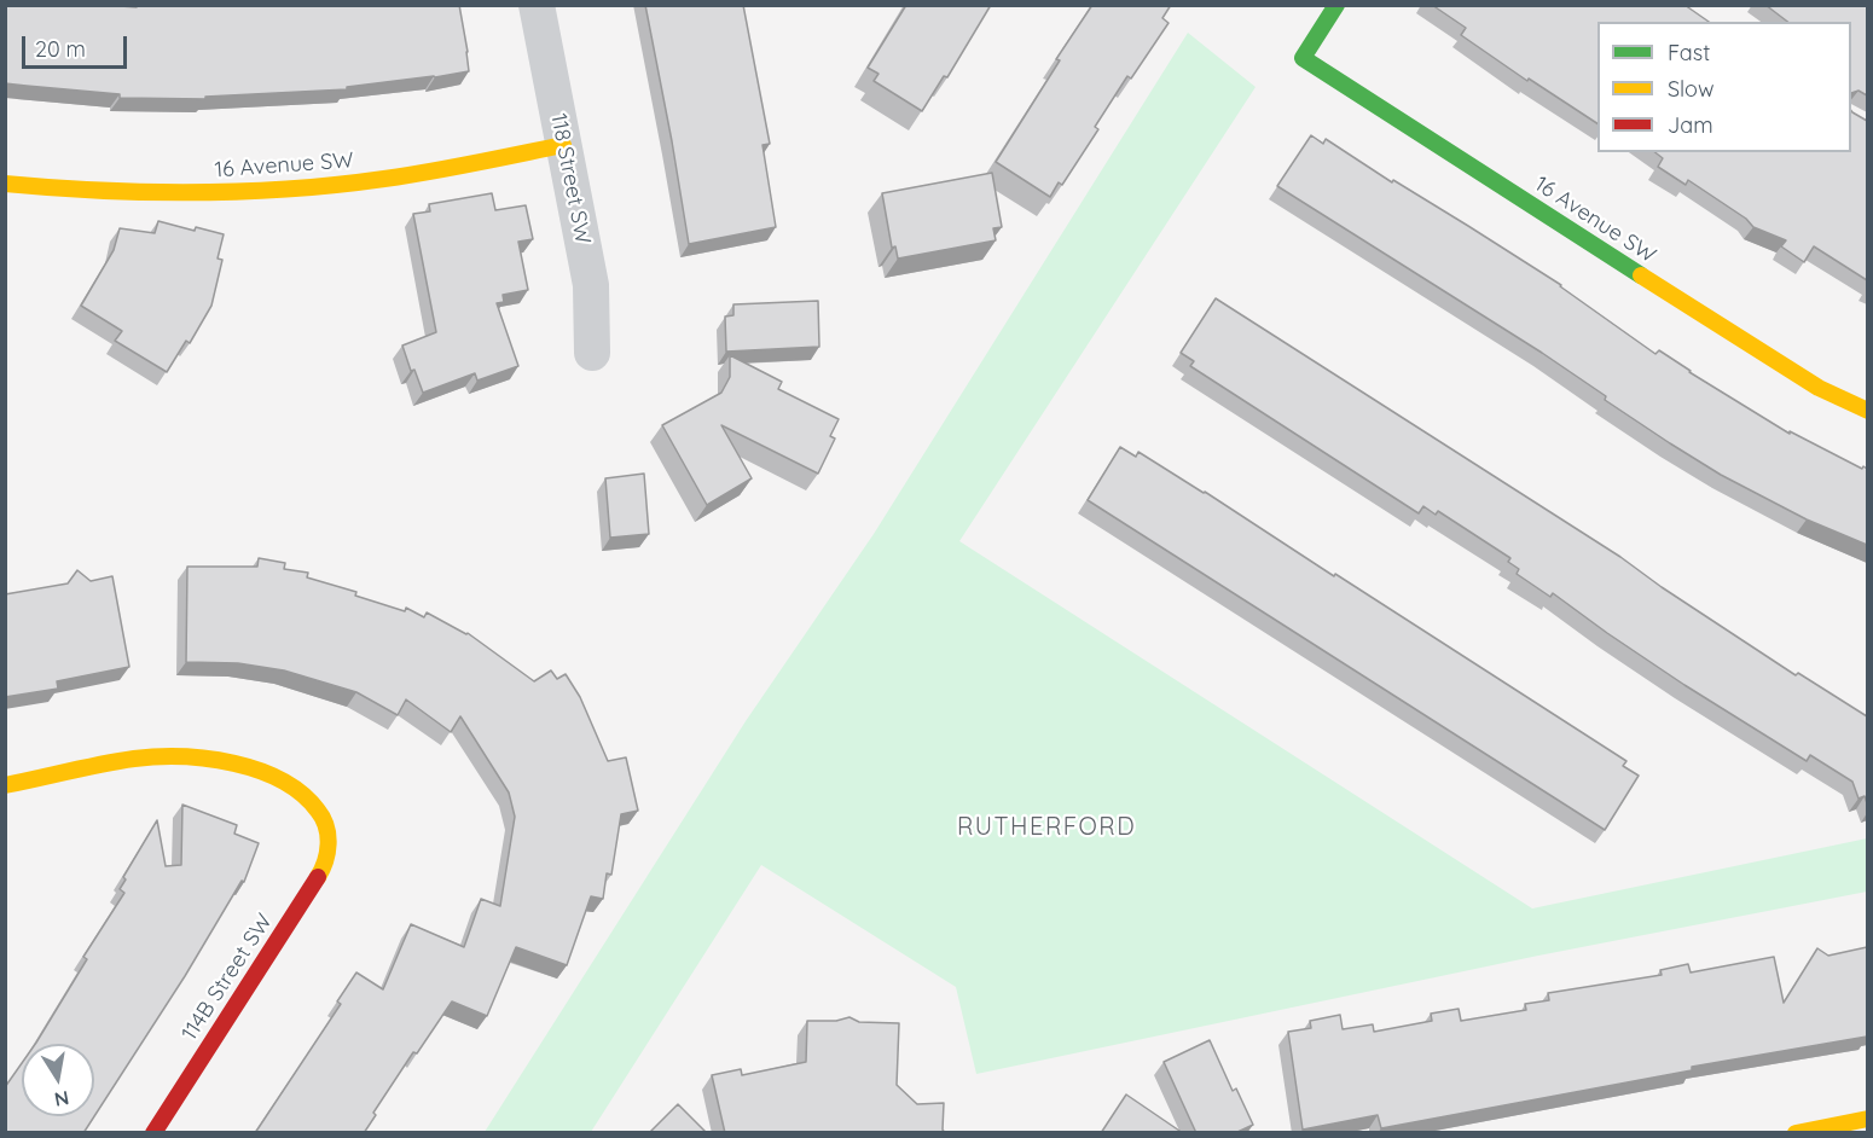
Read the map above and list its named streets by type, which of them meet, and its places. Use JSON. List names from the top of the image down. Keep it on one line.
{"streets":{"street":["16 Avenue SW","118 Street SW","114B Street SW"]},"crossings":[["16 Avenue SW","118 Street SW"]],"districts":["RUTHERFORD"],"legend":["Fast","Slow","Jam"],"scale_bar":"20 m","north":"bottom"}
